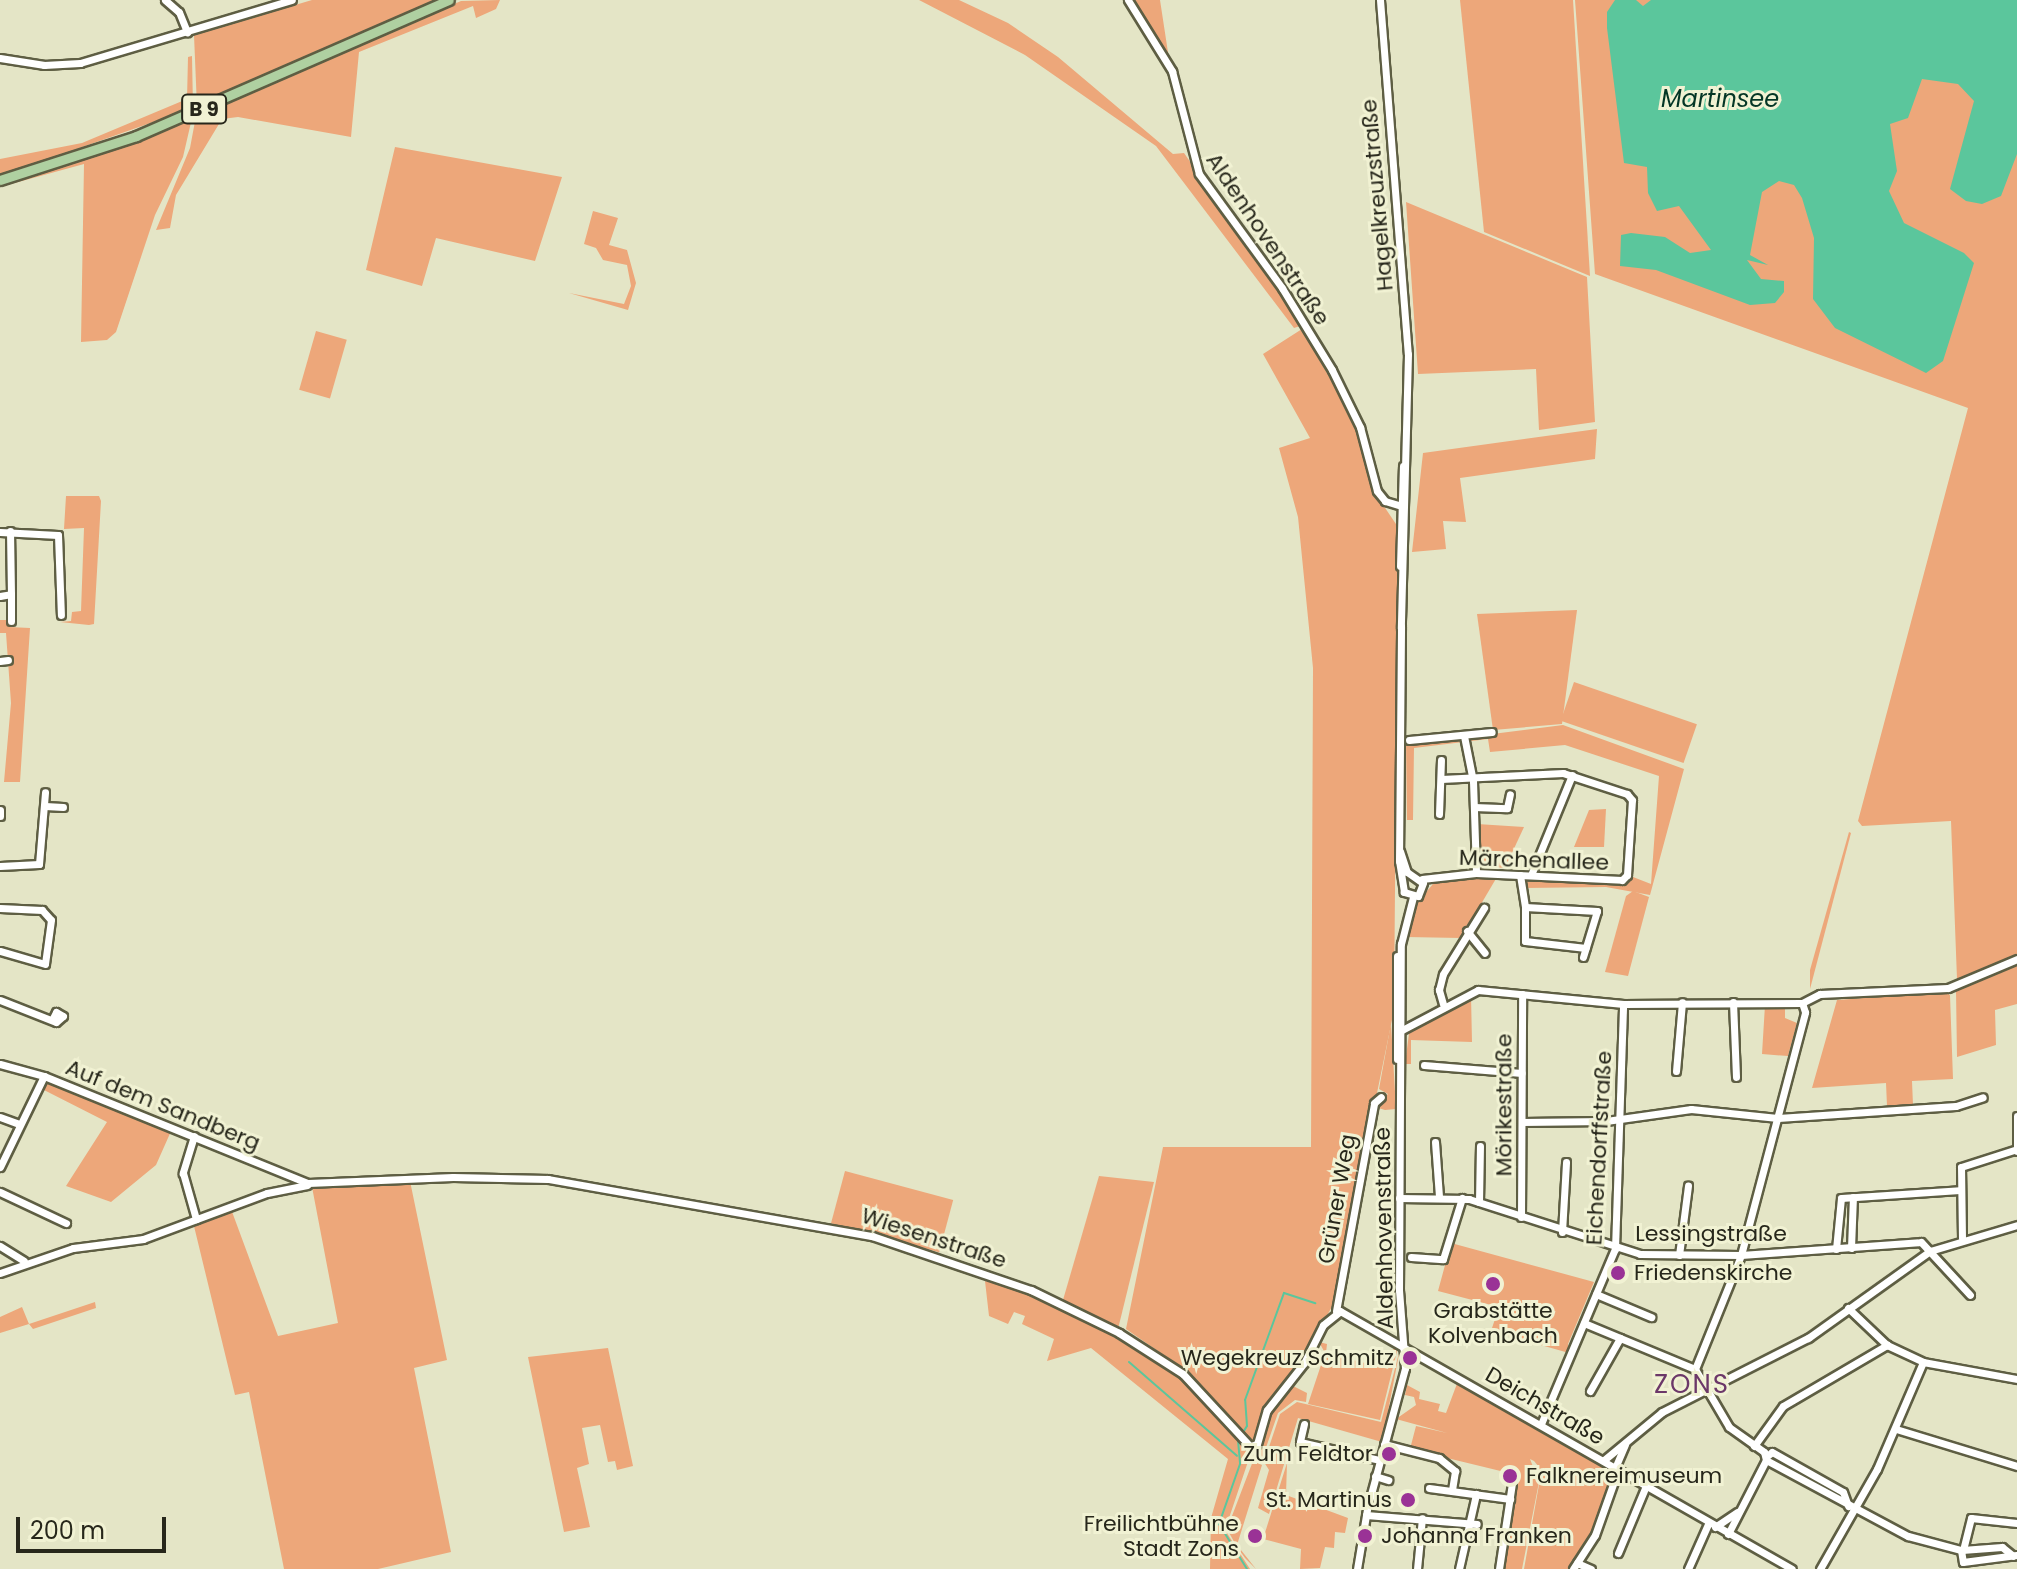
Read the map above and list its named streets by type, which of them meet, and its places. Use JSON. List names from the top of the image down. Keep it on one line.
{"streets":{"main road":["B 9"],"street":["Hagelkreuzstraße","Aldenhovenstraße","Märchenallee","Auf dem Sandberg","Mörikestraße","Eichendorffstraße","Grüner Weg","Lessingstraße","Wiesenstraße","Deichstraße"]},"crossings":[["Hagelkreuzstraße","Aldenhovenstraße"],["Aldenhovenstraße","Märchenallee"],["Aldenhovenstraße","Lessingstraße"],["Aldenhovenstraße","Deichstraße"],["Auf dem Sandberg","Wiesenstraße"],["Mörikestraße","Lessingstraße"],["Eichendorffstraße","Lessingstraße"],["Eichendorffstraße","Deichstraße"],["Grüner Weg","Wiesenstraße"]],"districts":["ZONS"],"water":["Martinsee"],"places":["Friedenskirche","Grabstätte Kolvenbach","Wegekreuz Schmitz","Zum Feldtor","Falknereimuseum","St. Martinus","Freilichtbühne Stadt Zons","Johanna Franken"],"scale_bar":"200 m"}
